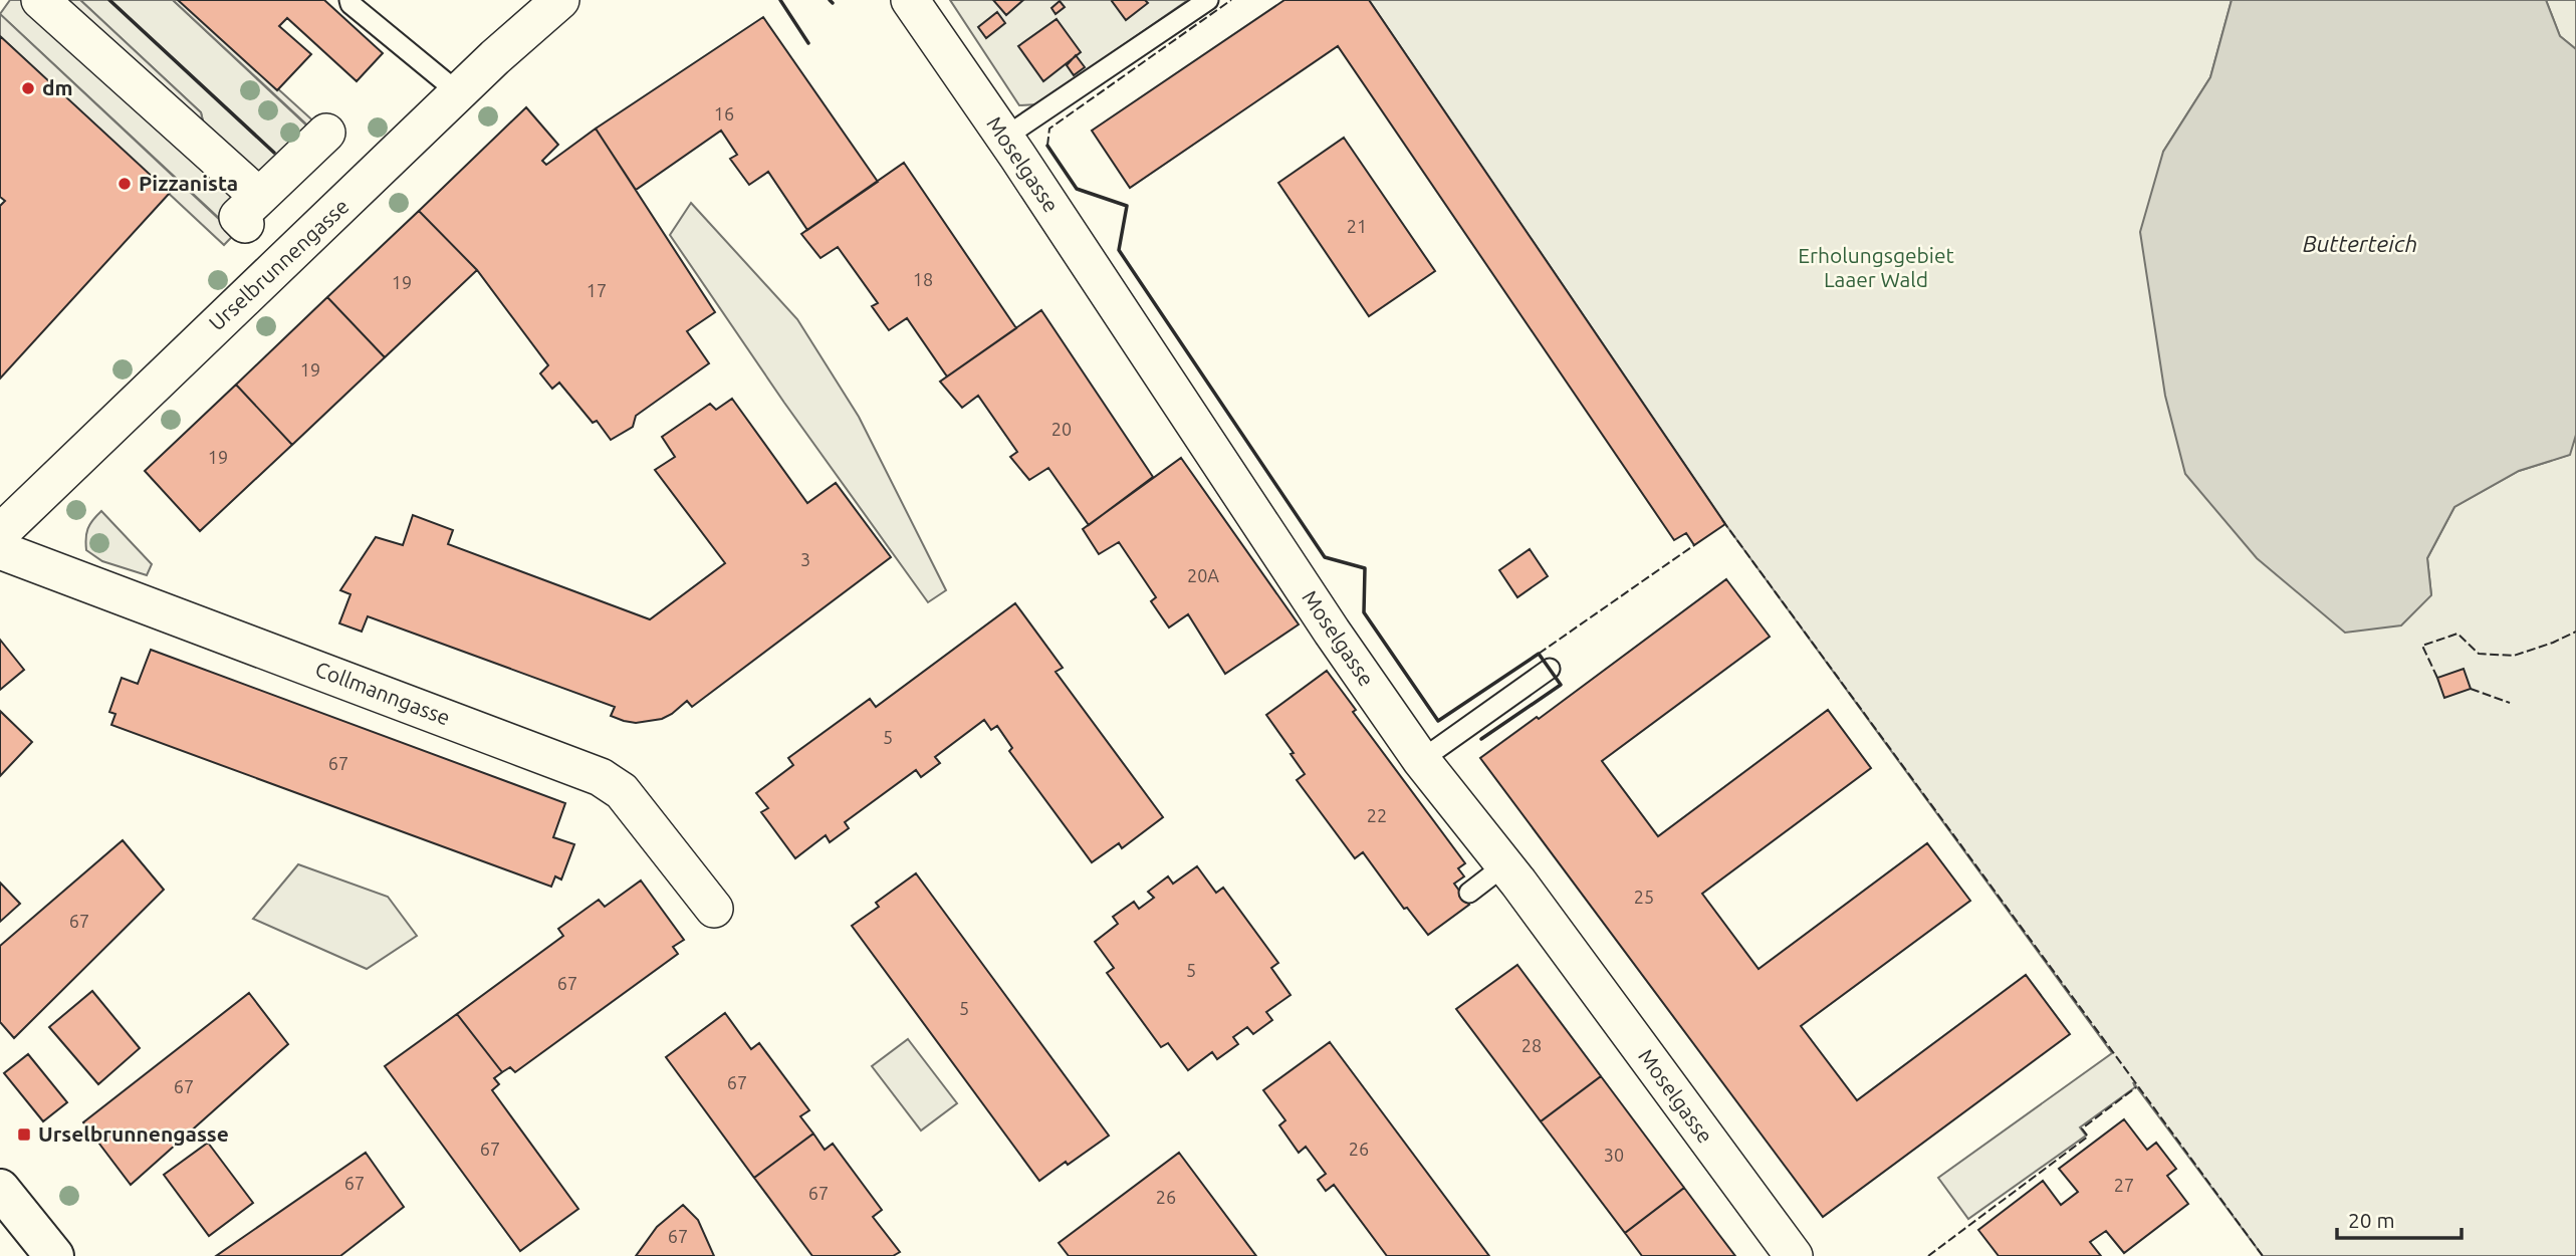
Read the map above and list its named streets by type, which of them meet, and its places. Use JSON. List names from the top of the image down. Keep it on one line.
{"streets":{"street":["Moselgasse","Urselbrunnengasse","Collmanngasse"]},"water":["Butterteich"],"parks":["Erholungsgebiet Laaer Wald"],"places":{"other":["dm","Pizzanista"],"transit":["Urselbrunnengasse"]},"house_numbers":["16","21","18","19","17","19","20","19","3","20A","5","67","22","25","67","5","67","5","28","67","67","67","26","30","67","27","67","26","67"],"scale_bar":"20 m"}
